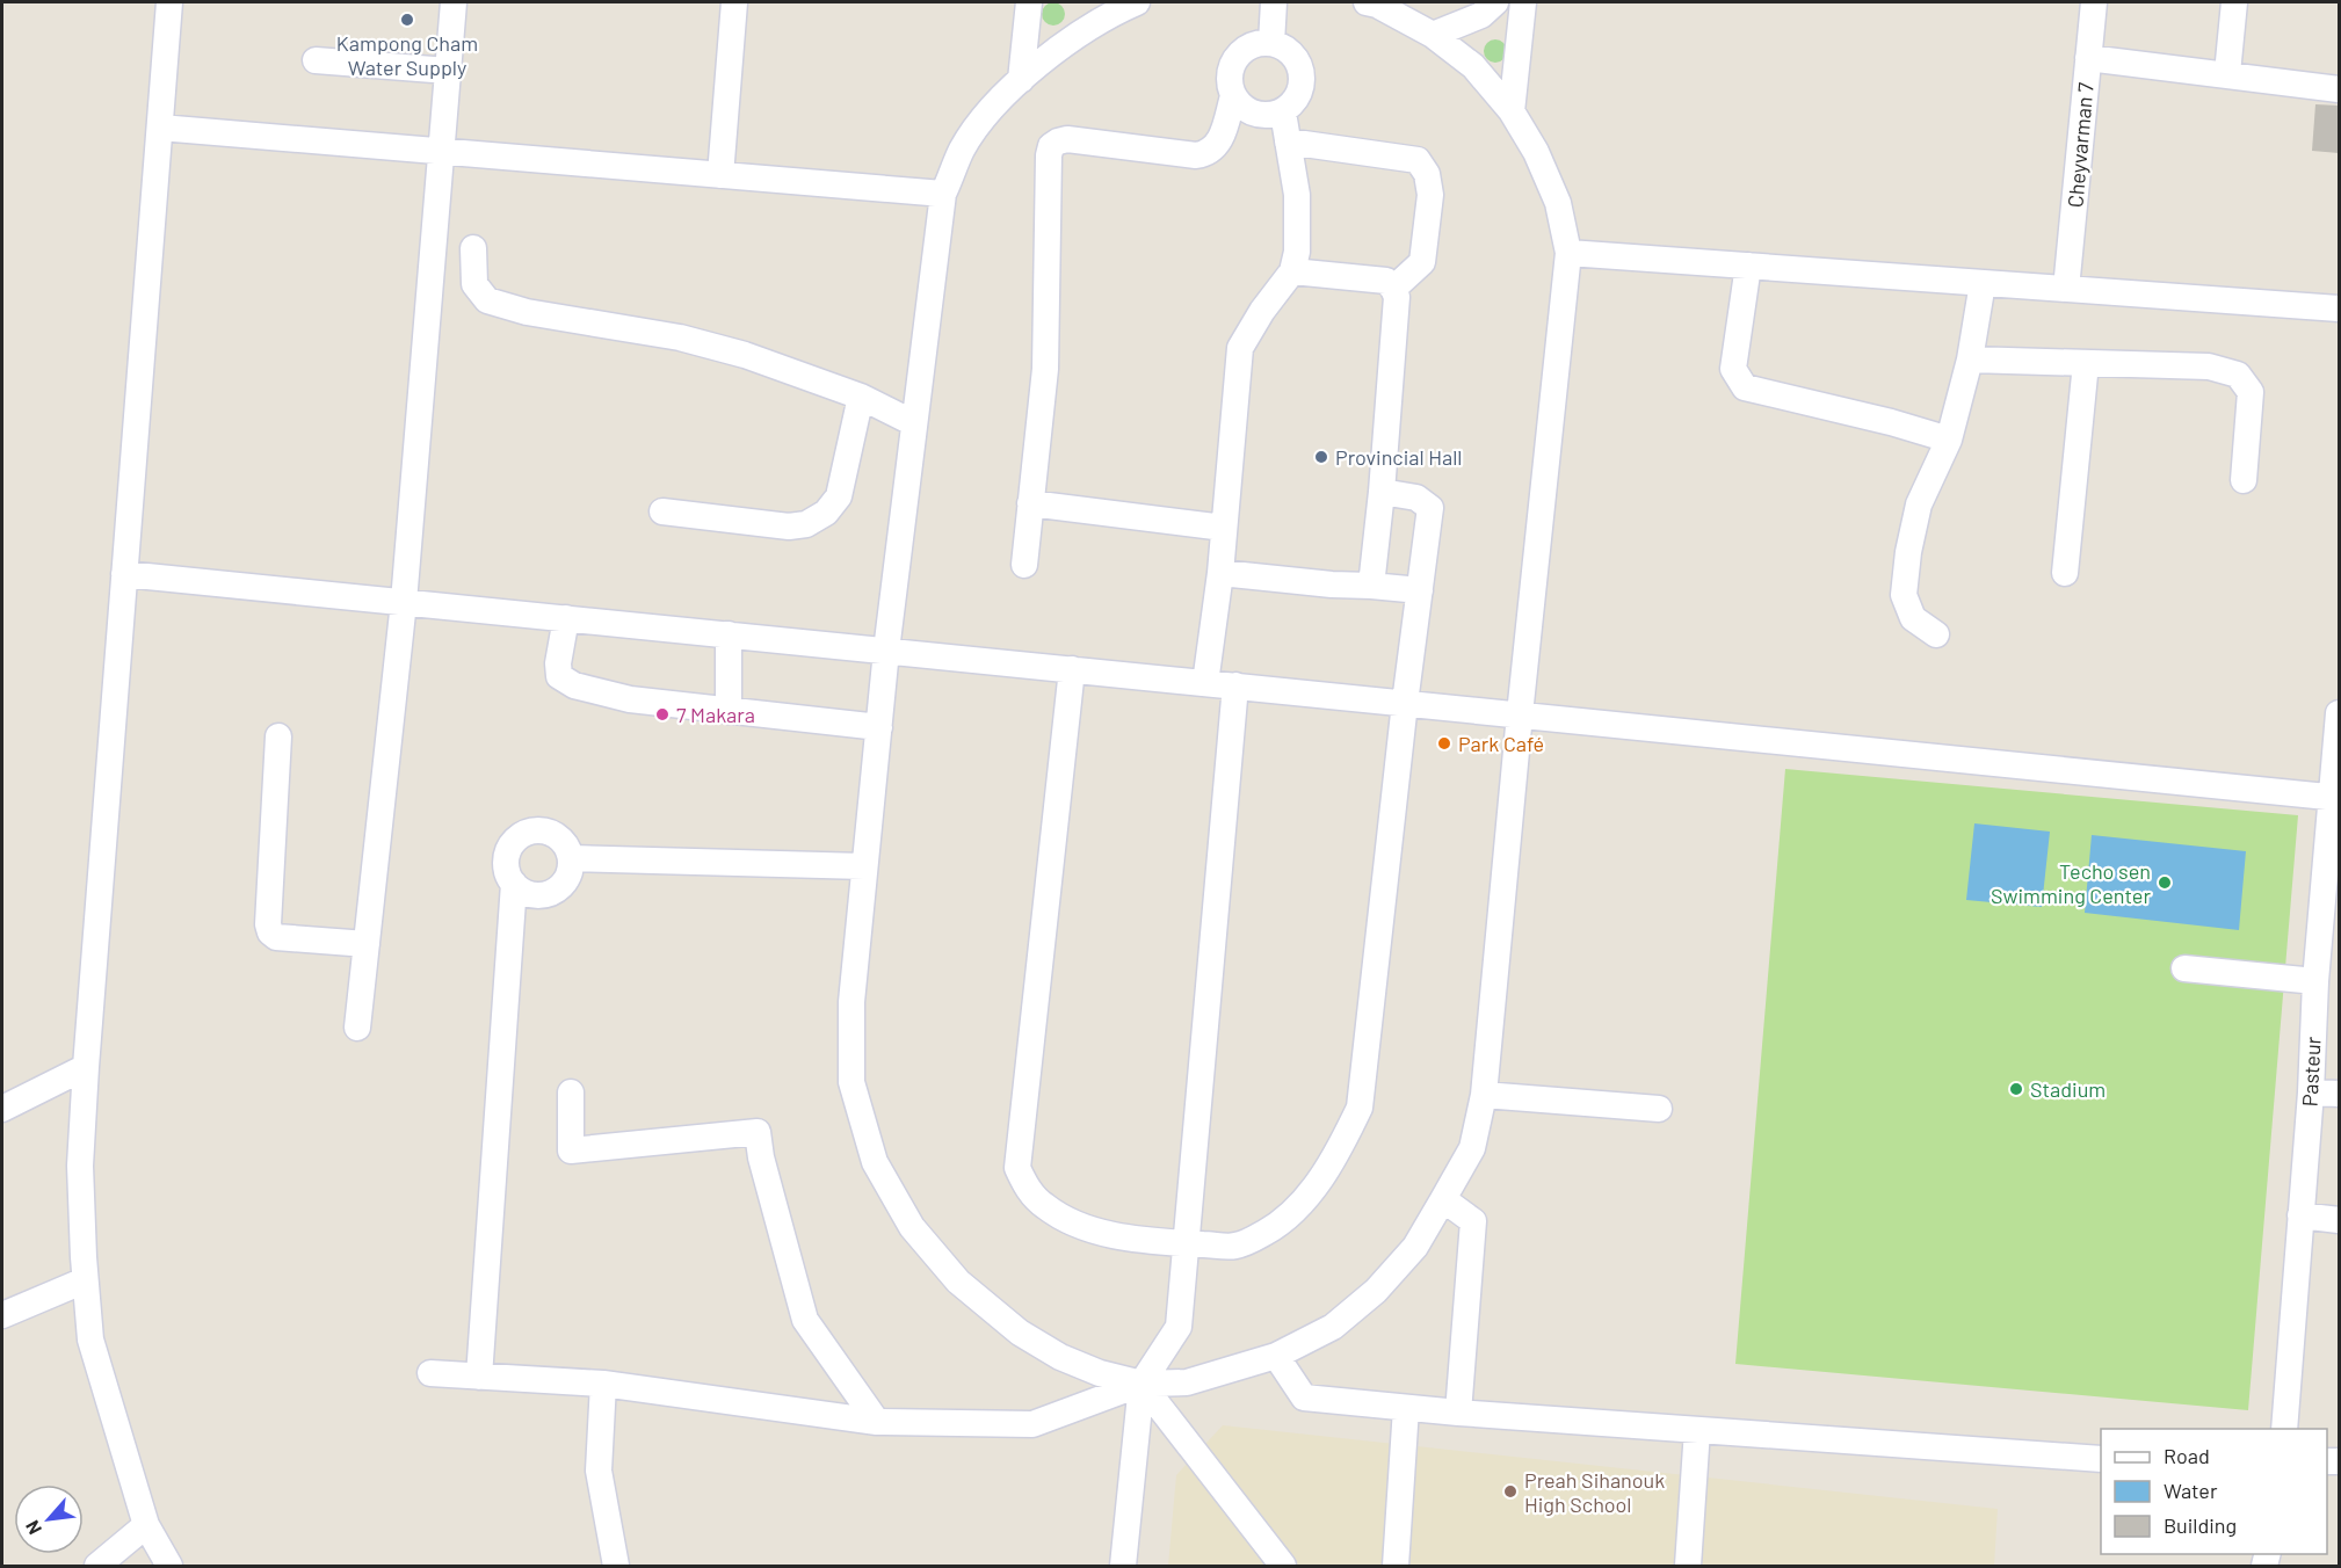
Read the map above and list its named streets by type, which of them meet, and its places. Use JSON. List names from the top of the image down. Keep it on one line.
{"streets":{"street":["Cheyvarman 7","Pasteur"]},"places":["Kampong Cham Water Supply","Provincial Hall","7 Makara","Park Café","Techo sen Swimming Center","Stadium","Preah Sihanouk High School"],"legend":["Road","Water","Building"],"north":"bottom left"}
